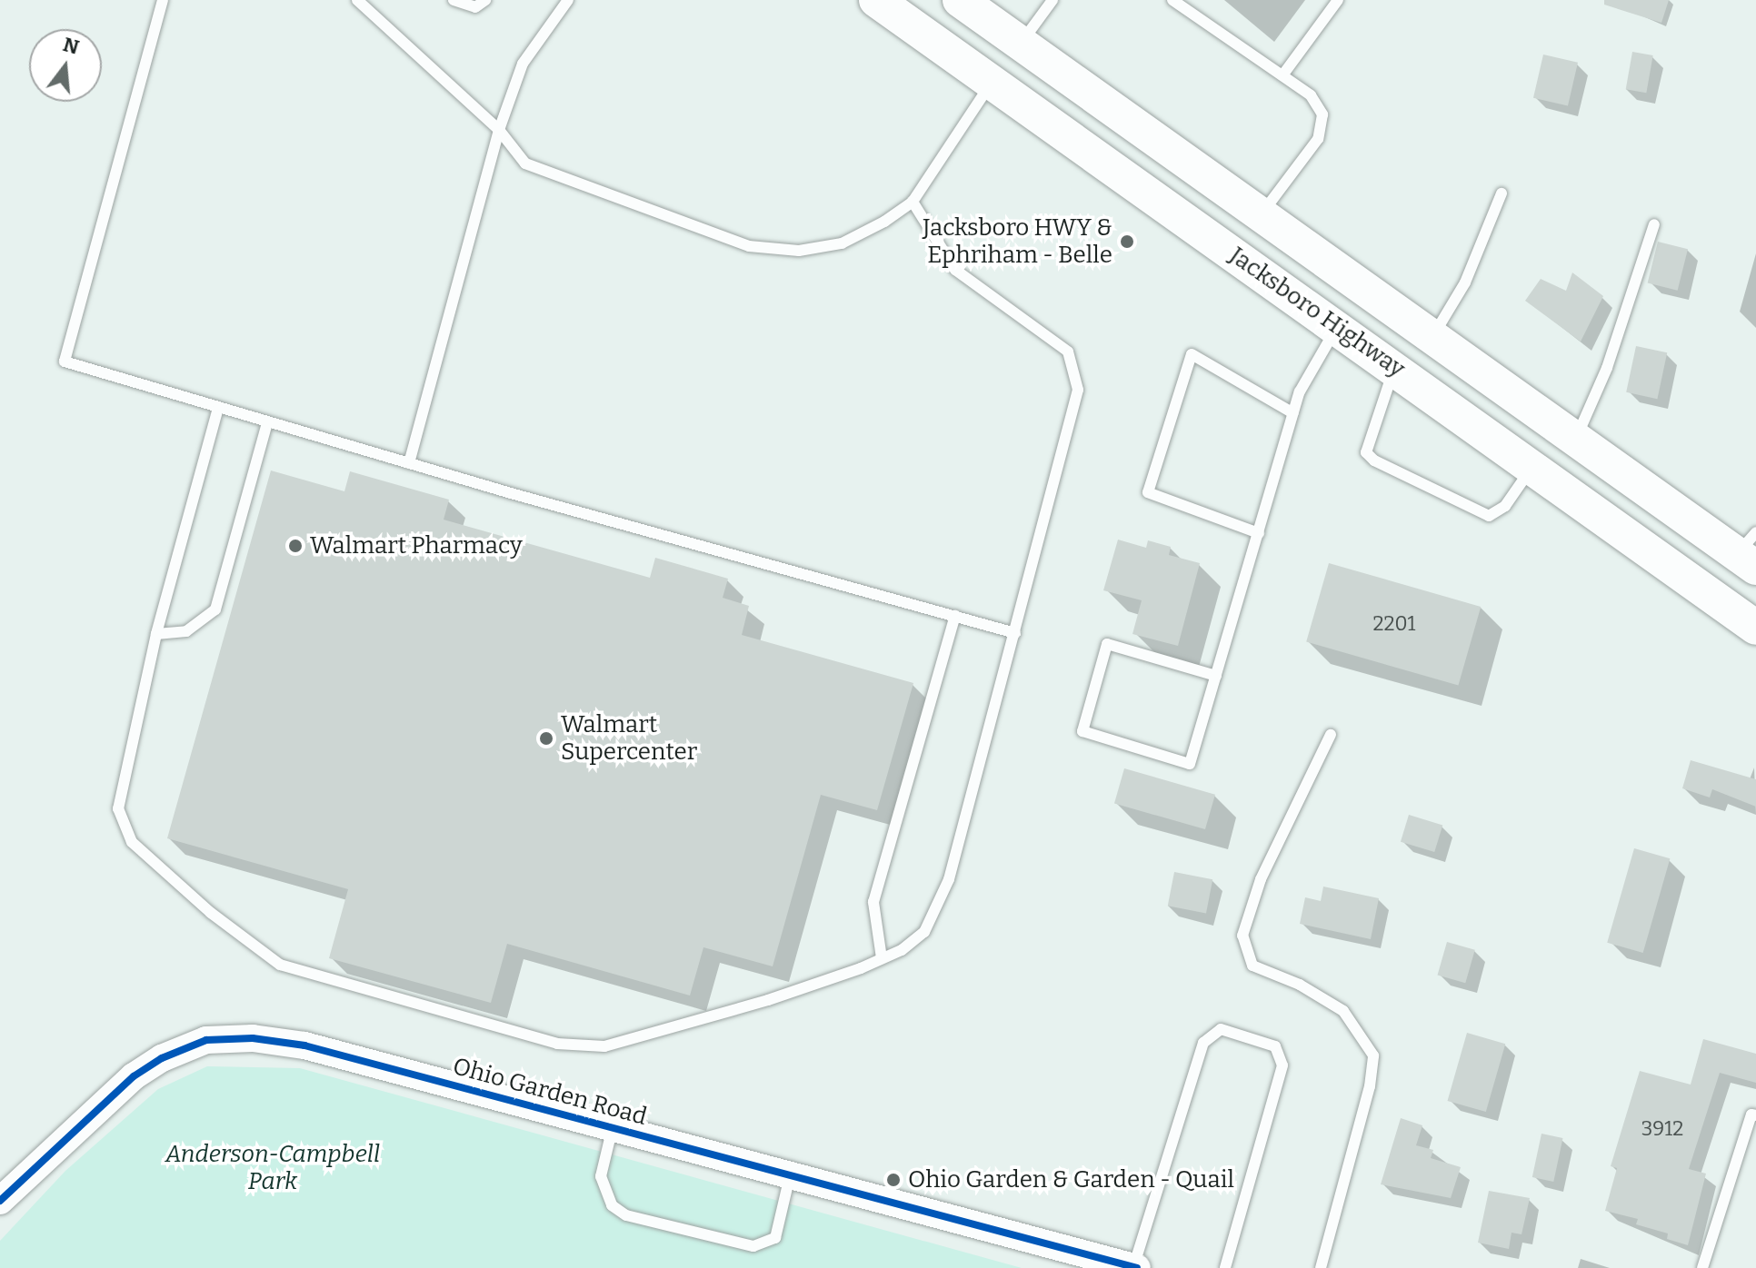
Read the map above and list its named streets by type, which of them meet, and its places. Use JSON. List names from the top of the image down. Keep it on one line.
{"streets":{"main road":["Jacksboro Highway"],"street":["Ohio Garden Road"]},"parks":["Anderson-Campbell Park"],"places":["Jacksboro HWY & Ephriham - Belle","Walmart Pharmacy","Walmart Supercenter","Ohio Garden & Garden - Quail"],"house_numbers":["2201","3912"],"north":"top"}
